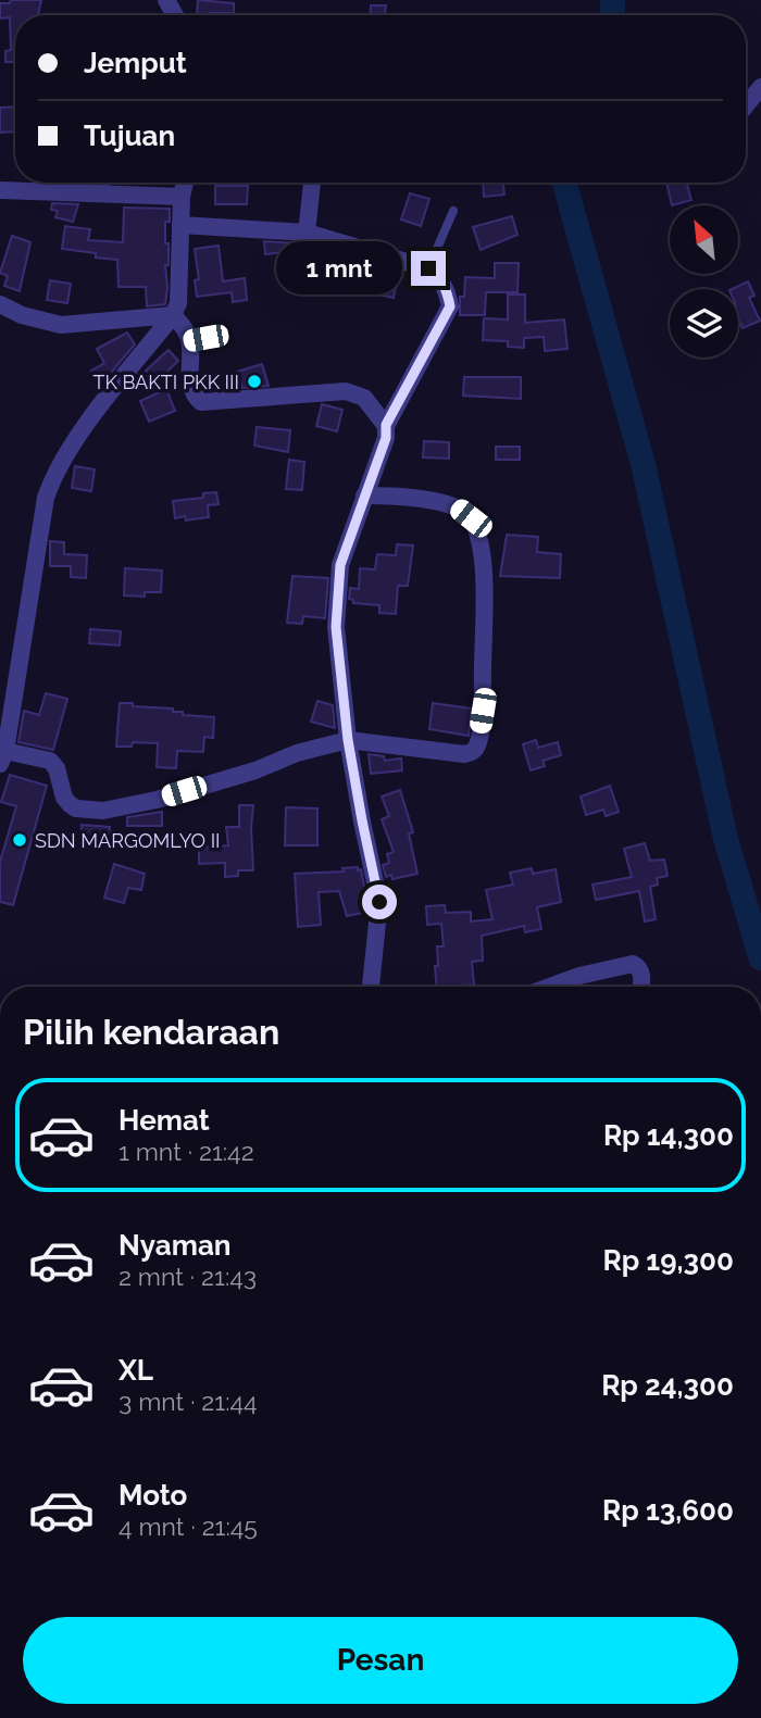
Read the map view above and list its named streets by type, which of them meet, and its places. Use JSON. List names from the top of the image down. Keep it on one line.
{"places":["TK BAKTI PKK III","SDN MARGOMLYO II"],"north":"top left","page":{"banner":["Jemput","Tujuan"],"bubble":"1 mnt","heading":"Pilih kendaraan","list":[{"name":"Hemat","note":"1 mnt · 21:42","value":"Rp 14,300"},{"name":"Nyaman","note":"2 mnt · 21:43","value":"Rp 19,300"},{"name":"XL","note":"3 mnt · 21:44","value":"Rp 24,300"},{"name":"Moto","note":"4 mnt · 21:45","value":"Rp 13,600"}],"buttons":"Pesan"}}
